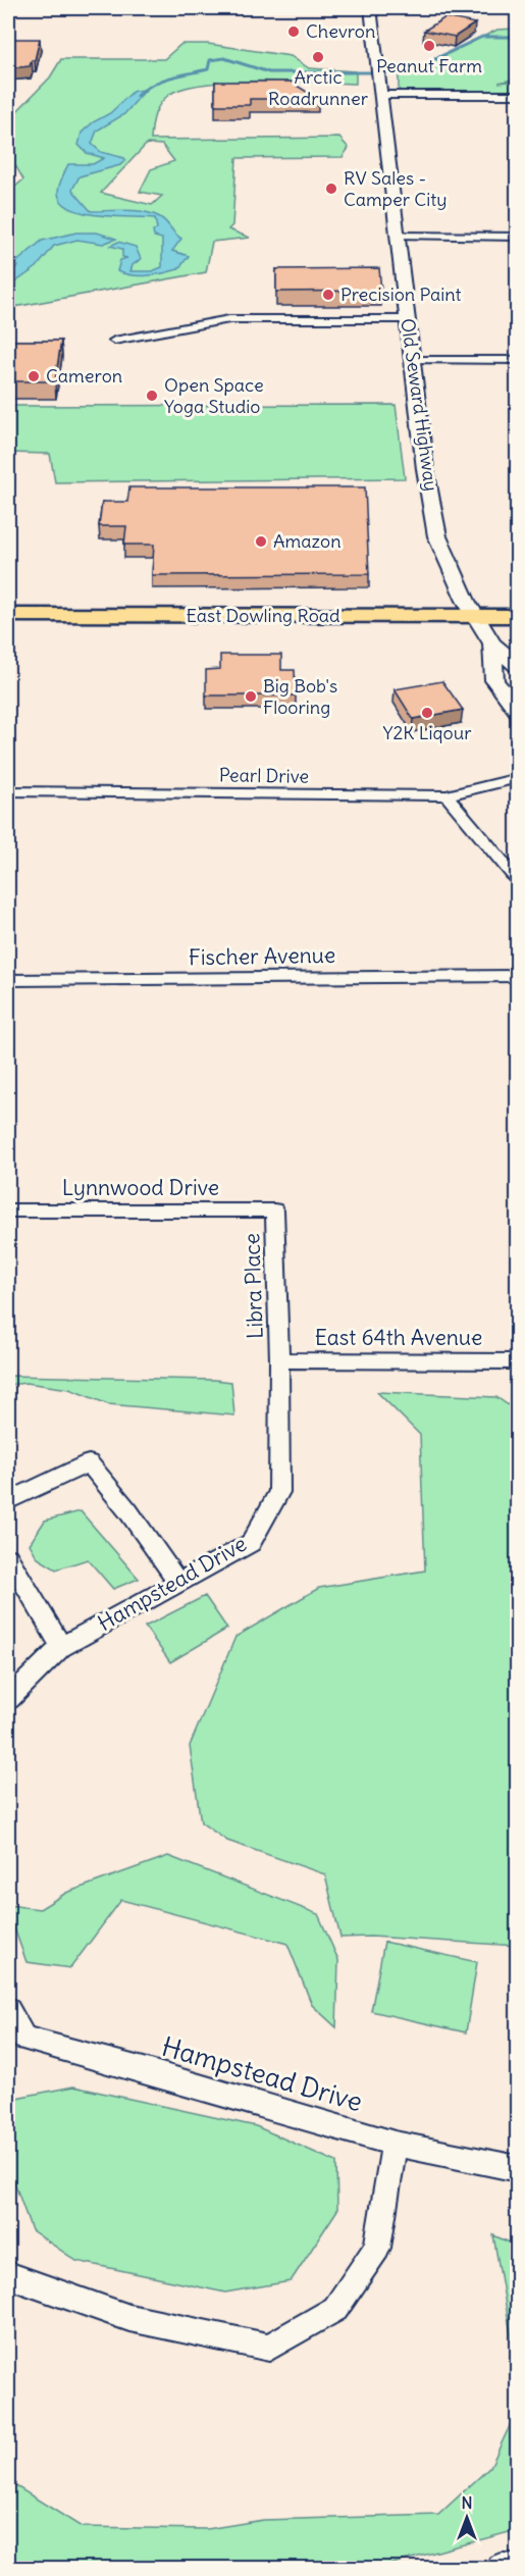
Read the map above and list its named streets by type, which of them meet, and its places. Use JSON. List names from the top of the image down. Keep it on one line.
{"streets":{"main road":["Old Seward Highway","East Dowling Road"],"street":["Pearl Drive","Fischer Avenue","Lynnwood Drive","Libra Place","East 64th Avenue","Hampstead Drive"]},"crossings":[["Old Seward Highway","East Dowling Road"],["Lynnwood Drive","Libra Place"],["Libra Place","East 64th Avenue"],["Libra Place","Hampstead Drive"],["East 64th Avenue","Hampstead Drive"]],"places":["Chevron","Peanut Farm","Arctic Roadrunner","RV Sales - Camper City","Precision Paint","Cameron","Open Space Yoga Studio","Amazon","Big Bob's Flooring","Y2K Liqour"],"north":"top"}
